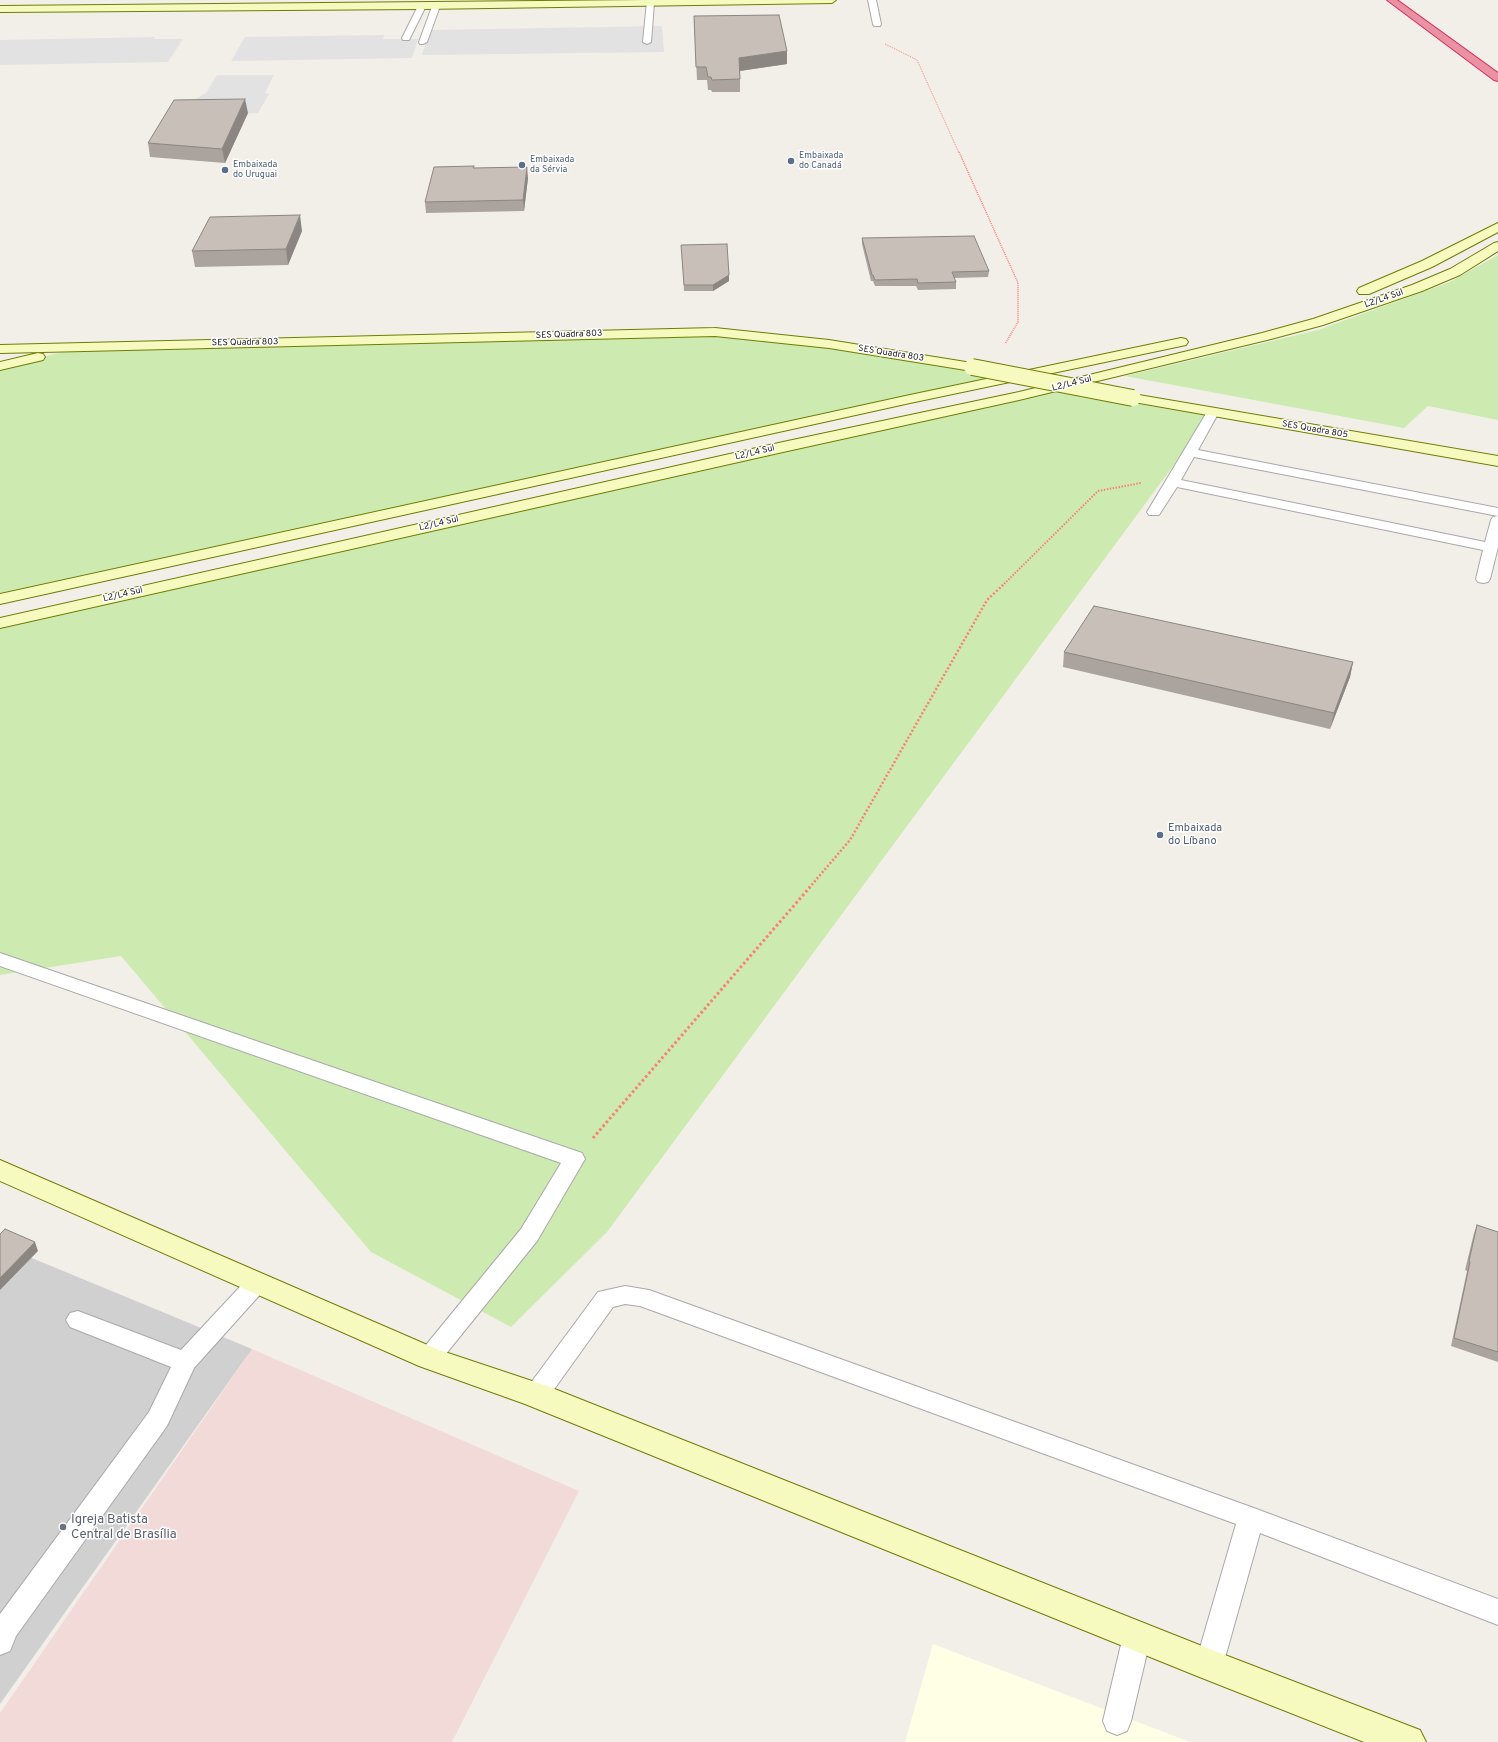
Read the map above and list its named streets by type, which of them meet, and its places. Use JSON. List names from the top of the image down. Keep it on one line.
{"streets":{"street":["L2/L4 Sul","SES Quadra 803","SES Quadra 805"]},"crossings":[["SES Quadra 803","SES Quadra 805"]],"places":["Embaixada do Canadá","Embaixada da Sérvia","Embaixada do Uruguai","Embaixada do Líbano","Igreja Batista Central de Brasília"]}
